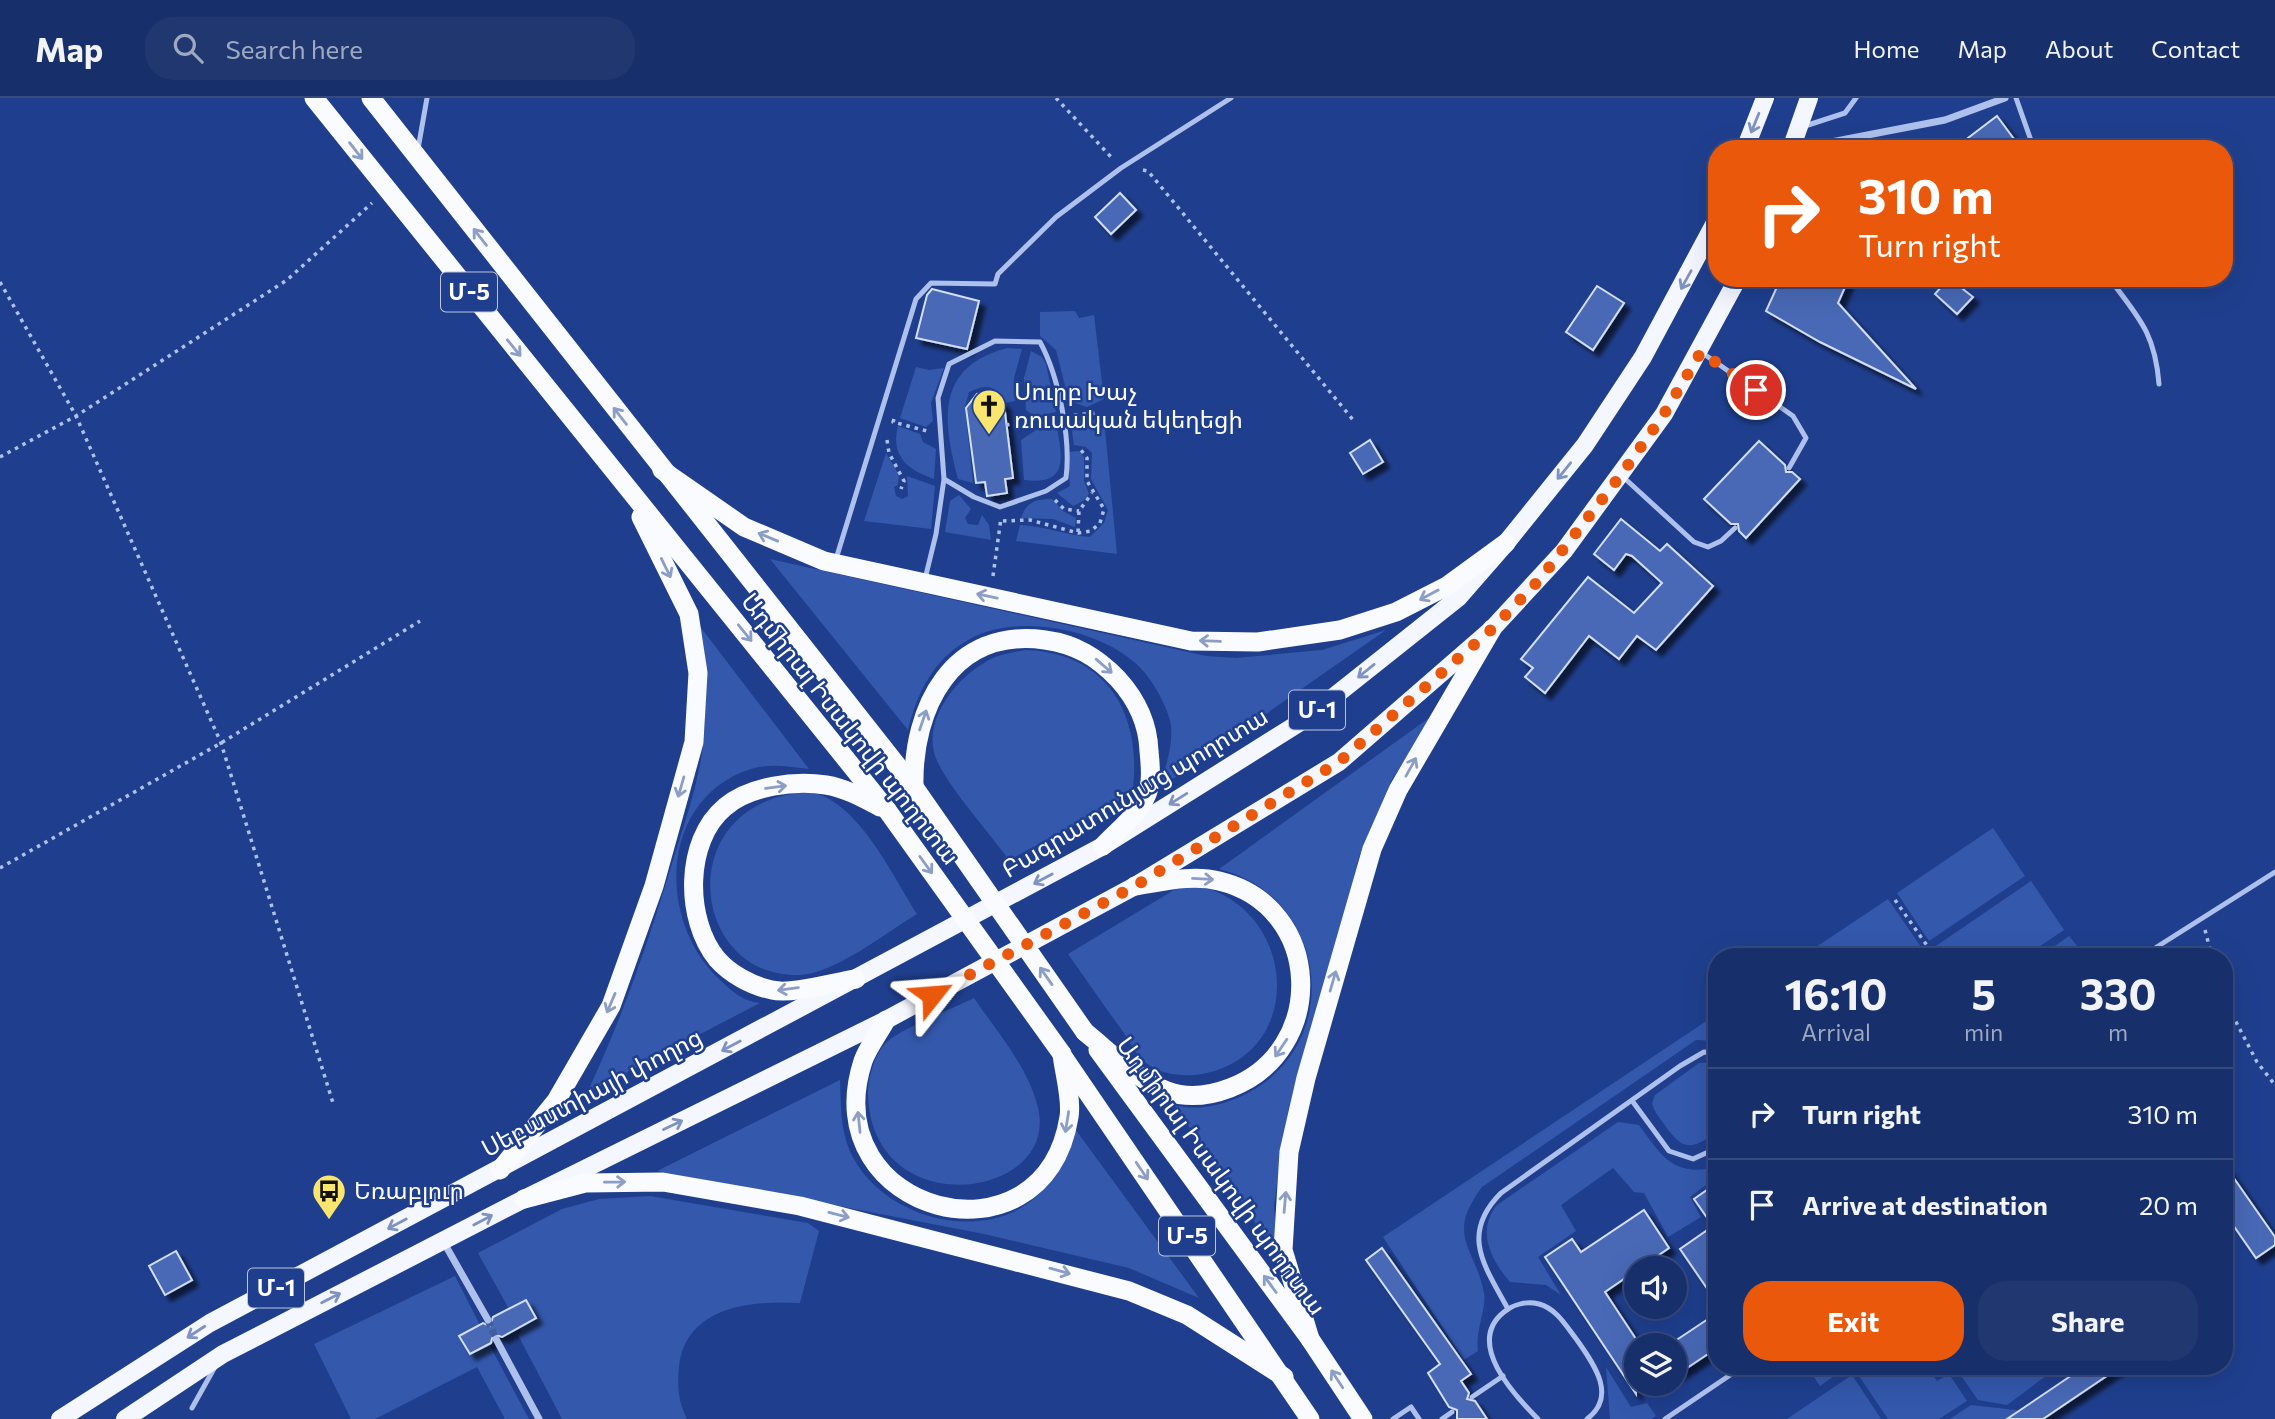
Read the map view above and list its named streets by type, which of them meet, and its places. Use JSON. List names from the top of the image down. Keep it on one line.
{"streets":{"highway":["Մ-5","Ադմիրալ Իսակովի պողոտա"],"main road":["Մ-1","Բագրատունյաց պողոտա","Սեբաստիայի փողոց"]},"crossings":[["Բագրատունյաց պողոտա","Սեբաստիայի փողոց"]],"places":{"church":["Սուրբ Խաչ ռուսական եկեղեցի"],"bus stop":["Եռաբլուր"]},"page":{"header":"Map","search":"Search here","nav":["Home","Map","About","Contact"],"turn":["310 m","Turn right"],"eta":["16:10","Arrival","5","min","330","m"],"list":[{"name":"Turn right","value":"310 m"},{"name":"Arrive at destination","value":"20 m"}],"buttons":["Exit","Share"]}}
